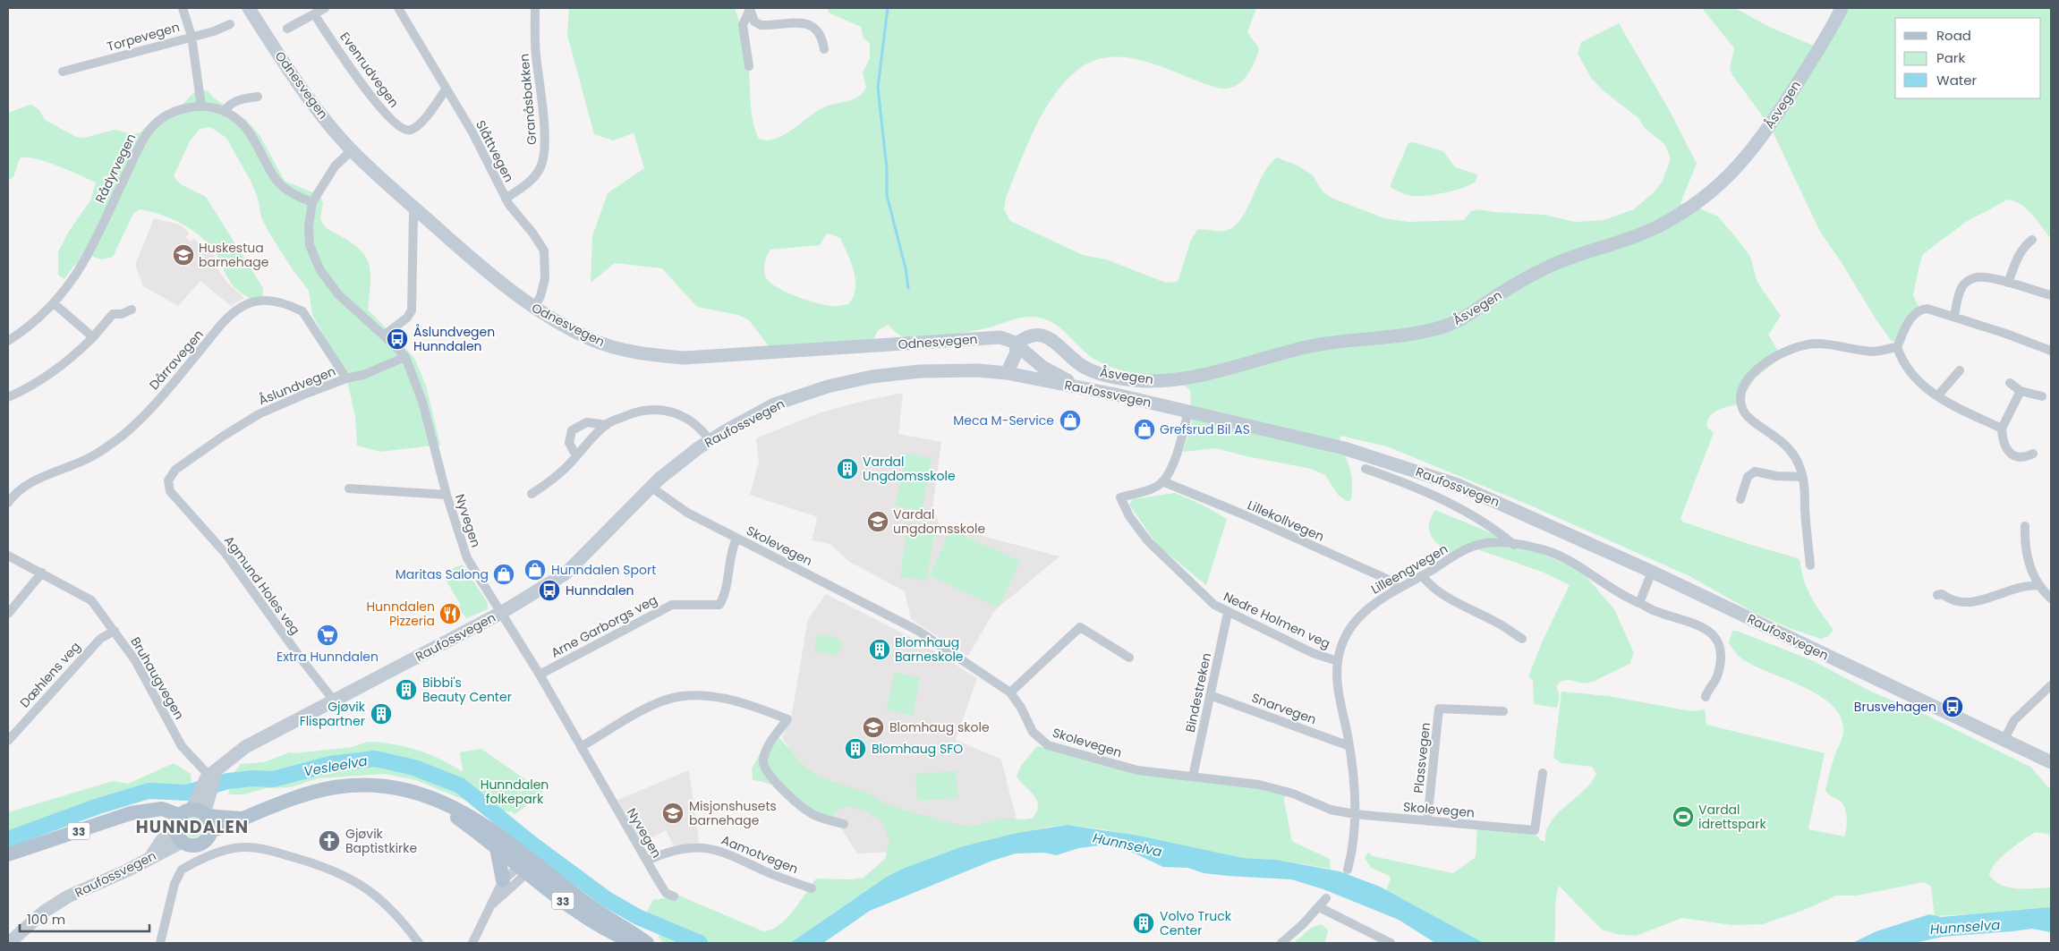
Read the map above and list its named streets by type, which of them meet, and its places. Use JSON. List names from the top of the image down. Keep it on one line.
{"streets":{"main road":["Odnesvegen","Åsvegen","Raufossvegen","33"],"street":["Torpevegen","Evenrudvegen","Granåsbakken","Slåttvegen","Rådyrvegen","Dårravegen","Åslundvegen","Nyvegen","Lillekollvegen","Skolevegen","Lilleengvegen","Agmund Holes veg","Nedre Holmen veg","Arne Garborgs veg","Dæhlens veg","Bruhaugvegen","Bindestreken","Snarvegen","Plassvegen","Aamotvegen"]},"crossings":[["Evenrudvegen","Slåttvegen"],["Odnesvegen","Åsvegen"],["Odnesvegen","Slåttvegen"],["Odnesvegen","Nyvegen"],["Granåsbakken","Slåttvegen"],["Rådyrvegen","Nyvegen"],["Dårravegen","Åslundvegen"],["Åslundvegen","Nyvegen"],["Åslundvegen","Agmund Holes veg"],["Raufossvegen","Nyvegen"],["Raufossvegen","Skolevegen"],["Raufossvegen","Agmund Holes veg"],["Raufossvegen","Bruhaugvegen"],["Raufossvegen","33"],["Nyvegen","Arne Garborgs veg"],["Nyvegen","Aamotvegen"],["Lillekollvegen","Lilleengvegen"],["Lillekollvegen","Nedre Holmen veg"],["Skolevegen","Lilleengvegen"],["Skolevegen","Arne Garborgs veg"],["Skolevegen","Bindestreken"],["Skolevegen","Plassvegen"],["Lilleengvegen","Nedre Holmen veg"],["Lilleengvegen","Snarvegen"],["Nedre Holmen veg","Bindestreken"],["Dæhlens veg","Bruhaugvegen"],["Bindestreken","Snarvegen"]],"districts":["HUNNDALEN"],"water":["Vesleelva","Hunnselva"],"parks":["Hunndalen folkepark"],"places":{"school or university":["Huskestua barnehage","Vardal ungdomsskole","Blomhaug skole","Misjonshusets barnehage"],"bus stop":["Åslundvegen Hunndalen","Hunndalen","Brusvehagen"],"shop":["Meca M-Service","Grefsrud Bil AS","Hunndalen Sport","Maritas Salong"],"building":["Vardal Ungdomsskole","Blomhaug Barneskole","Bibbi's Beauty Center","Gjøvik Flispartner","Blomhaug SFO","Volvo Truck Center"],"restaurant":["Hunndalen Pizzeria"],"supermarket":["Extra Hunndalen"],"sports":["Vardal idrettspark"],"church":["Gjøvik Baptistkirke"]},"legend":["Road","Park","Water"],"scale_bar":"100 m"}
